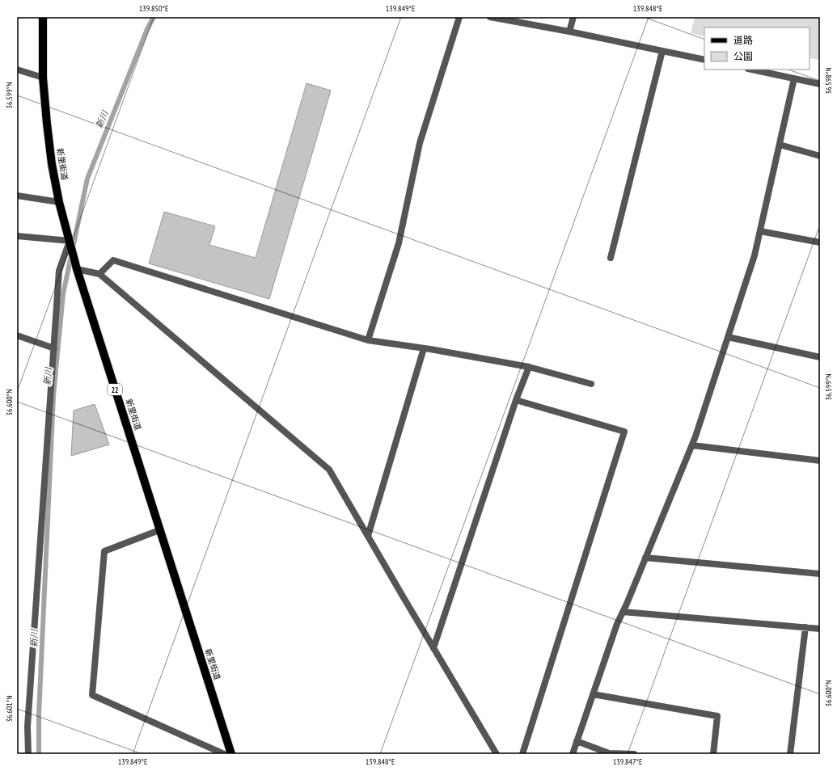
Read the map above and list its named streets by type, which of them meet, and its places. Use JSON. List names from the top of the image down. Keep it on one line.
{"streets":{"main road":["新里街道","22"]},"water":["新川"],"legend":["道路","公園"],"coordinates":["139.850°E","139.849°E","139.848°E","36.598°N","36.599°N","36.600°N","36.601°N","139.847°E"]}
